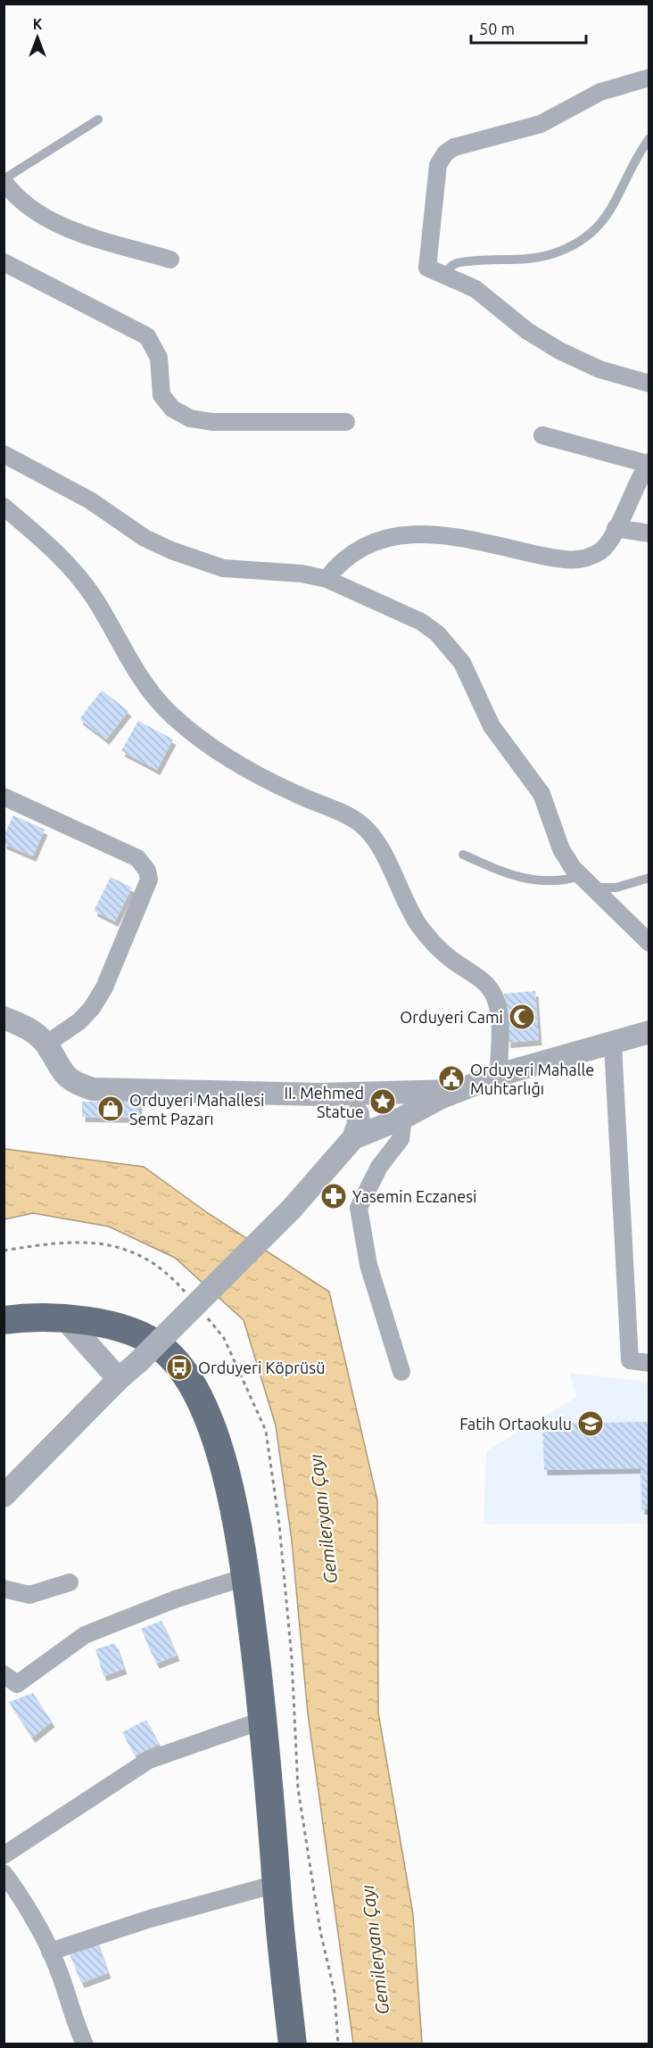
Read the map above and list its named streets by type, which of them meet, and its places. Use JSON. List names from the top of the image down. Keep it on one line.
{"water":["Gemileryanı Çayı"],"places":{"mosque":["Orduyeri Cami"],"public building":["Orduyeri Mahalle Muhtarlığı"],"place":["II. Mehmed Statue"],"shop":["Orduyeri Mahallesi Semt Pazarı"],"pharmacy":["Yasemin Eczanesi"],"bus stop":["Orduyeri Köprüsü"],"school or university":["Fatih Ortaokulu"]},"scale_bar":"50 m","north":"top"}
